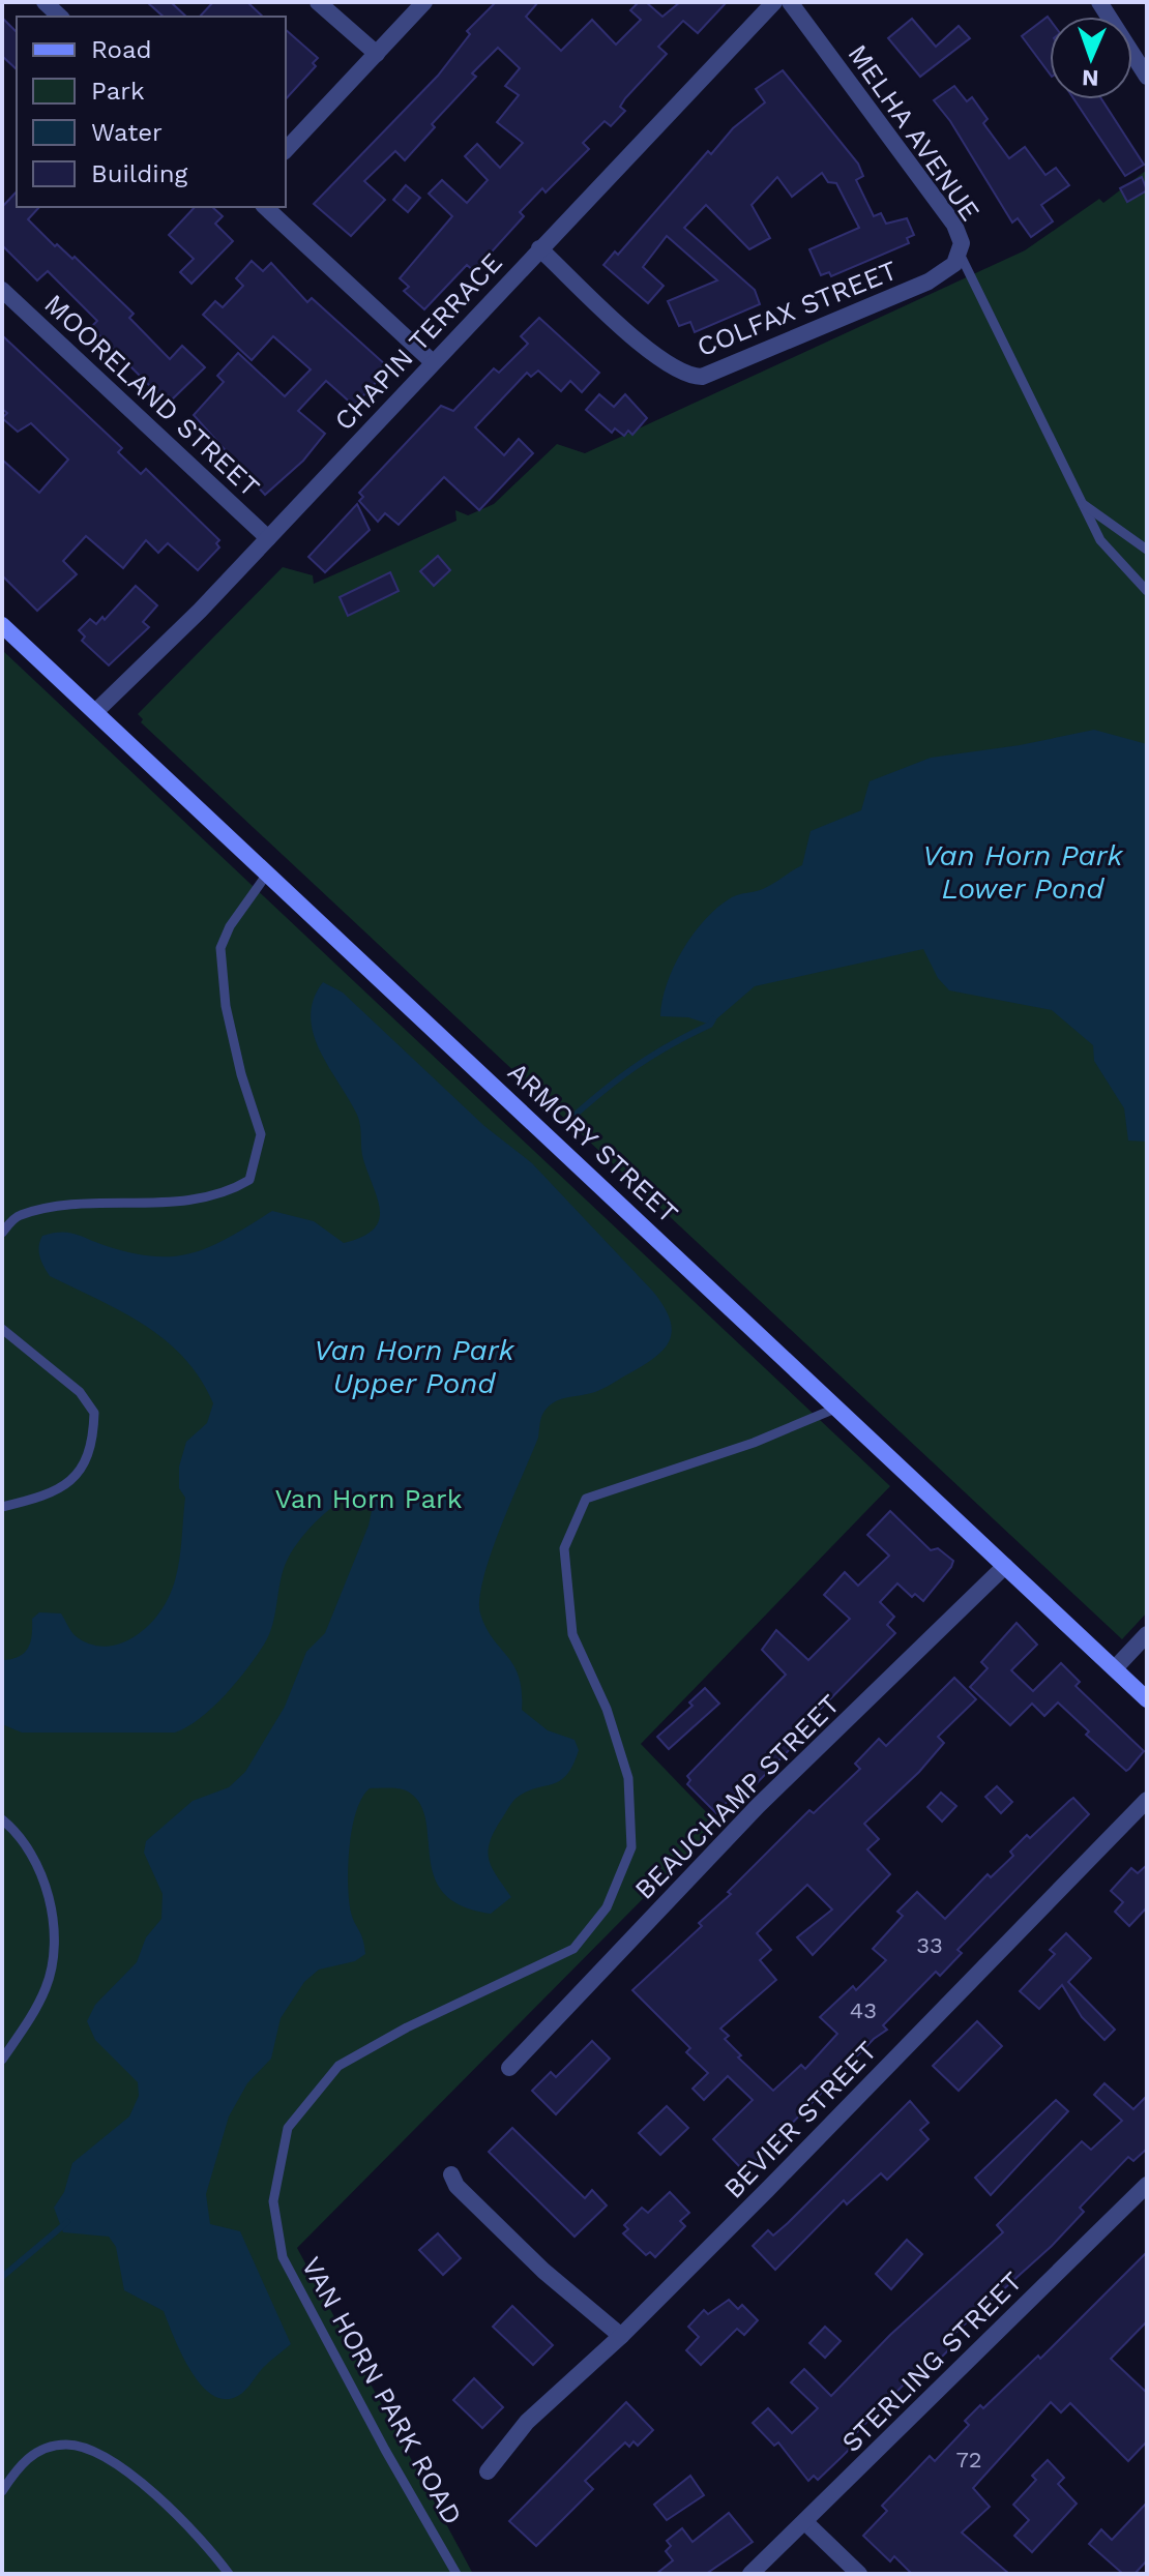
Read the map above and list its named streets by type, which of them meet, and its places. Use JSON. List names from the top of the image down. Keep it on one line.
{"streets":{"main road":["ARMORY STREET"],"street":["MELHA AVENUE","COLFAX STREET","CHAPIN TERRACE","MOORELAND STREET","BEAUCHAMP STREET","BEVIER STREET","STERLING STREET"],"lane":["VAN HORN PARK ROAD"]},"crossings":[["MELHA AVENUE","COLFAX STREET"],["COLFAX STREET","CHAPIN TERRACE"],["CHAPIN TERRACE","MOORELAND STREET"],["CHAPIN TERRACE","ARMORY STREET"],["ARMORY STREET","BEAUCHAMP STREET"],["ARMORY STREET","VAN HORN PARK ROAD"]],"water":["Van Horn Park Lower Pond","Van Horn Park Upper Pond"],"parks":["Van Horn Park"],"house_numbers":["33","43","72"],"legend":["Road","Park","Water","Building"],"north":"bottom"}
